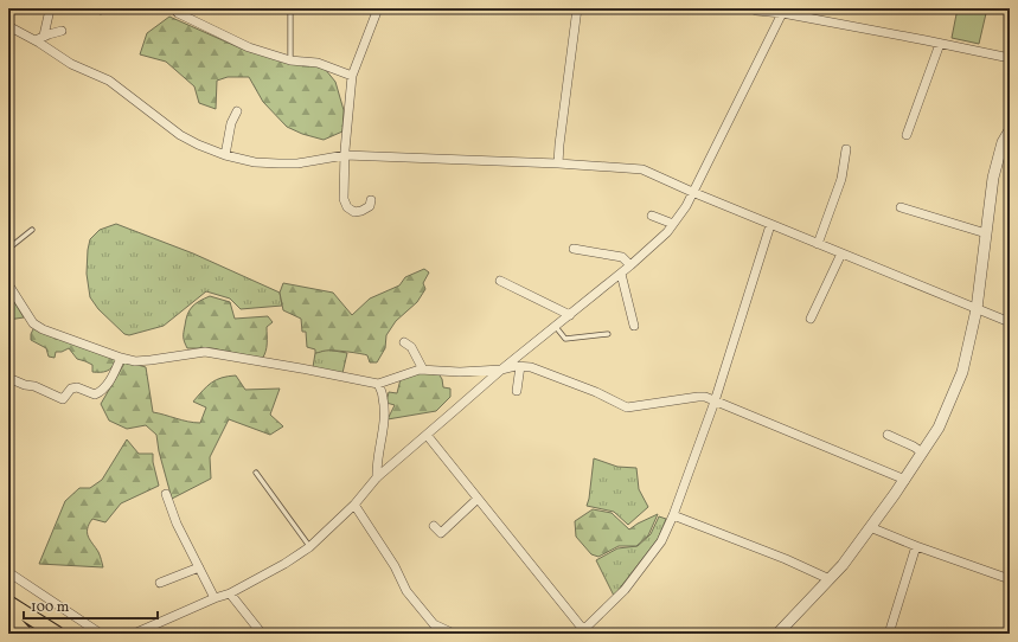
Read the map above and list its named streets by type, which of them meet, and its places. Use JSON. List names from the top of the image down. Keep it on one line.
{"scale_bar":"100 m"}
